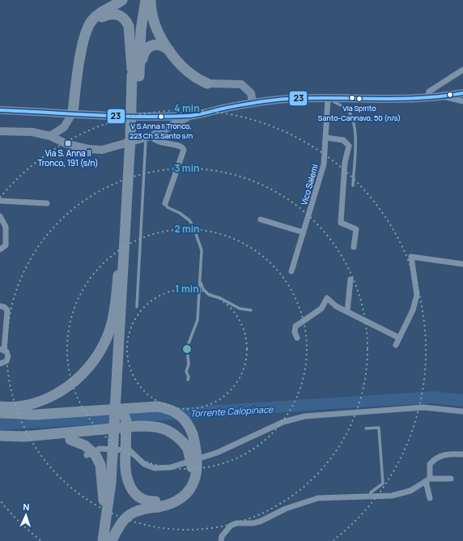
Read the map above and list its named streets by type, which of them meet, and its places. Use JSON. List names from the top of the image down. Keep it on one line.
{"streets":{"street":["Vico Salemi"]},"water":["Torrente Calopinace"],"places":{"other":["Via Spirito Santo-Cannavo, 50 (n/s)","V S.Anna II Tronco, 223 Ch S.Santo s/n"],"transit":["Via S. Anna II Tronco, 191 (s/n)"]},"lines":["transit line 23"],"north":"top","rings":["4 min","3 min","2 min","1 min"]}
